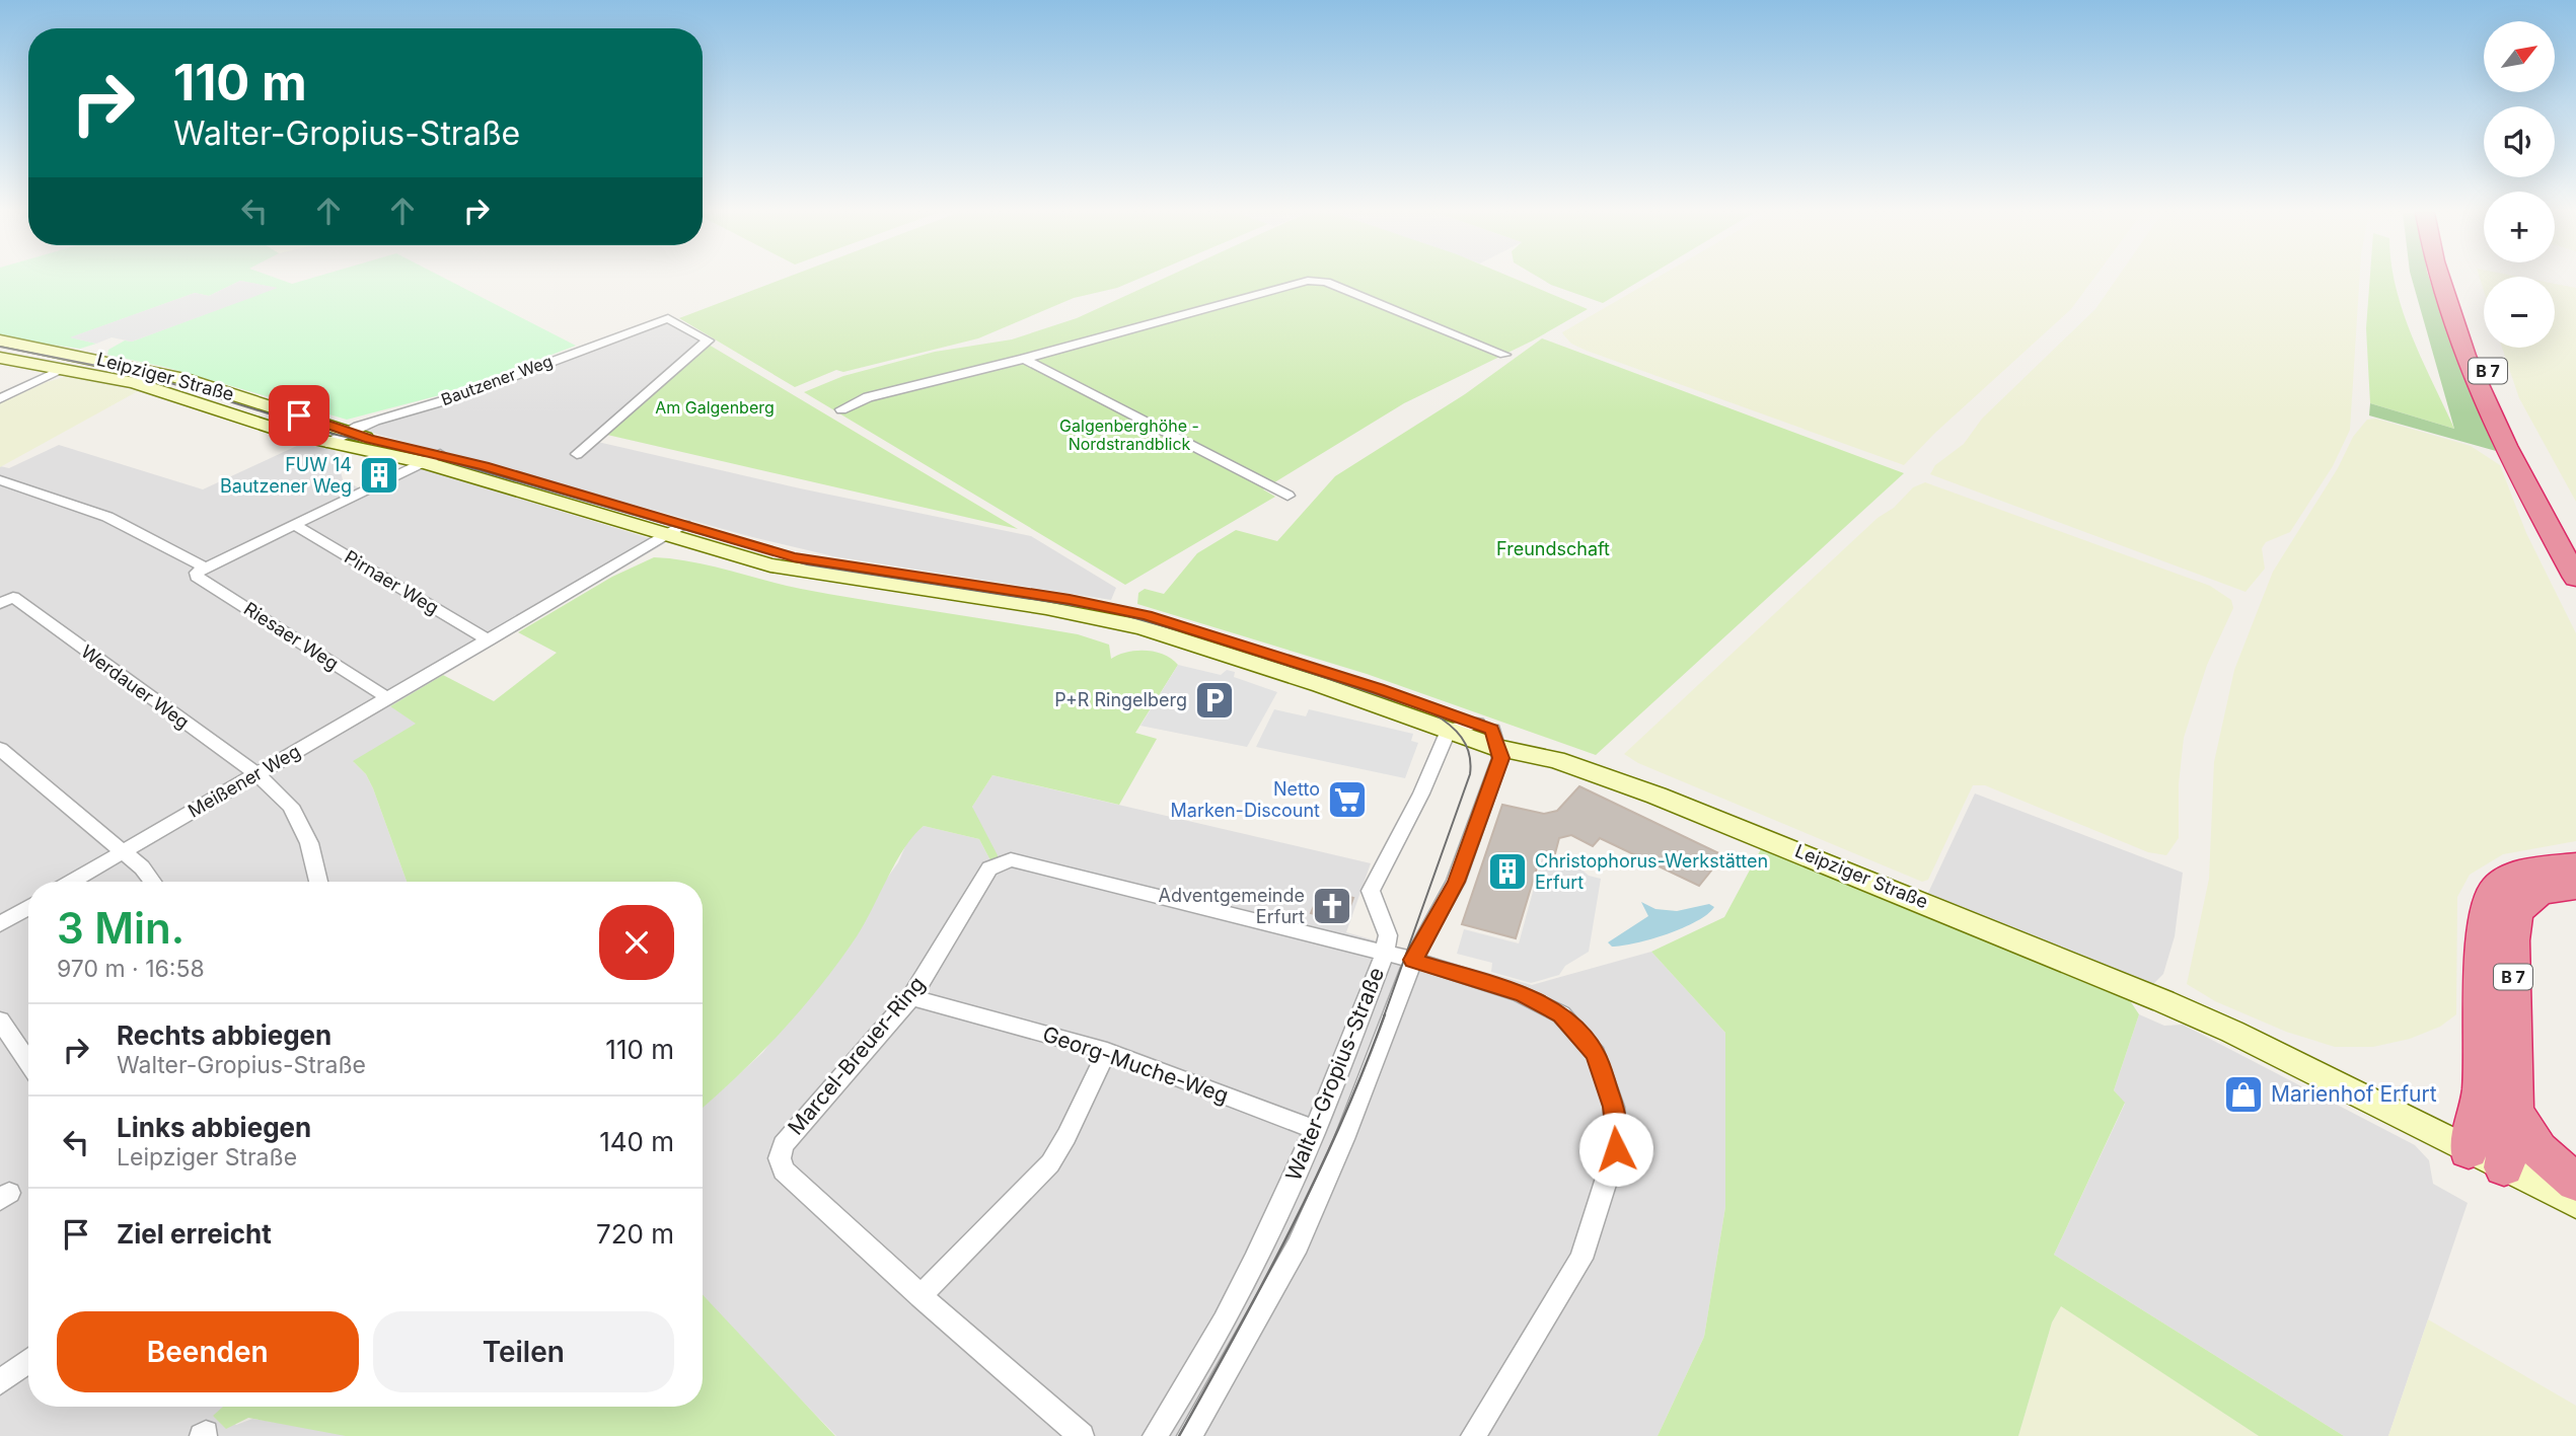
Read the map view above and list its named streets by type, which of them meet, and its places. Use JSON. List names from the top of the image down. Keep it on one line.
{"streets":{"highway":["B 7"],"main road":["Leipziger Straße"],"street":["Bautzener Weg","Pirnaer Weg","Riesaer Weg","Werdauer Weg","Meißener Weg","Marcel-Breuer-Ring","Georg-Muche-Weg","Walter-Gropius-Straße"]},"crossings":[["Leipziger Straße","Bautzener Weg"],["Leipziger Straße","Meißener Weg"],["Leipziger Straße","Walter-Gropius-Straße"],["Pirnaer Weg","Meißener Weg"],["Riesaer Weg","Meißener Weg"],["Werdauer Weg","Meißener Weg"],["Marcel-Breuer-Ring","Georg-Muche-Weg"],["Marcel-Breuer-Ring","Walter-Gropius-Straße"],["Georg-Muche-Weg","Walter-Gropius-Straße"]],"parks":["Am Galgenberg","Galgenberghöhe - Nordstrandblick","Freundschaft"],"places":{"building":["FUW 14 Bautzener Weg","Christophorus-Werkstätten Erfurt"],"parking":["P+R Ringelberg"],"supermarket":["Netto Marken-Discount"],"church":["Adventgemeinde Erfurt"],"shop":["Marienhof Erfurt"]},"north":"top right","page":{"map_buttons":["+","−"],"turn":["110 m","Walter-Gropius-Straße"],"heading":["3 Min.","970 m · 16:58"],"list":[{"name":"Rechts abbiegen","note":"Walter-Gropius-Straße","value":"110 m"},{"name":"Links abbiegen","note":"Leipziger Straße","value":"140 m"},{"name":"Ziel erreicht","value":"720 m"}],"buttons":["Beenden","Teilen"]}}
